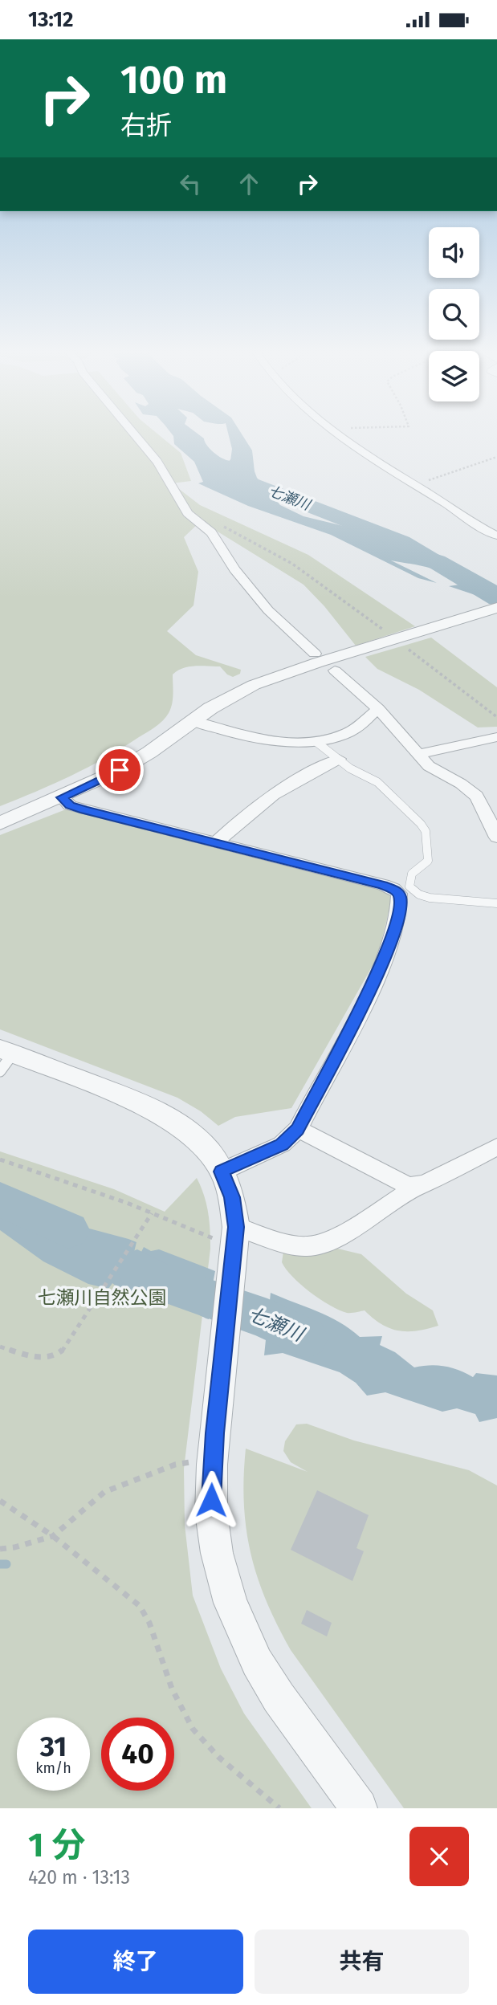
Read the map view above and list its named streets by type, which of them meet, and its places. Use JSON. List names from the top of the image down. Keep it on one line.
{"water":["七瀬川"],"parks":["七瀬川自然公園"],"page":{"status":"13:12","turn":["100 m","右折"],"speed":"31 km/h","limit":"40","heading":["1 分","420 m · 13:13"],"buttons":["終了","共有"]}}
